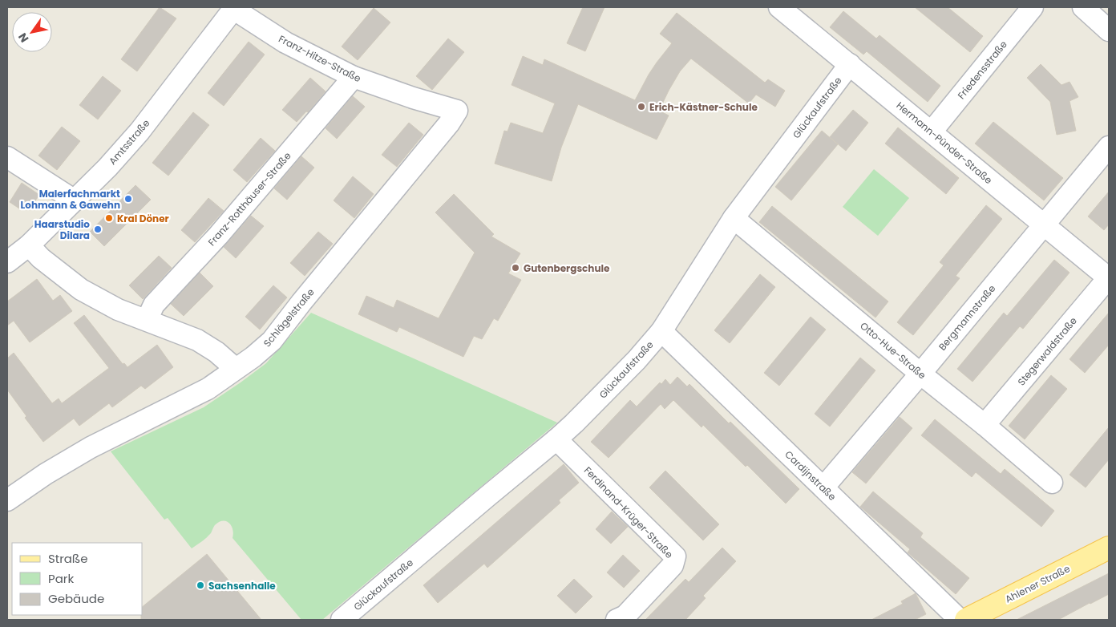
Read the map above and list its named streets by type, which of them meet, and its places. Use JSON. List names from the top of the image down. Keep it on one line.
{"streets":{"main road":["Ahlener Straße"],"street":["Franz-Hitze-Straße","Friedensstraße","Glückaufstraße","Amtsstraße","Hermann-Pünder-Straße","Franz-Rotthäuser-Straße","Schlägelstraße","Bergmannstraße","Otto-Hue-Straße","Stegerwaldstraße","Cardijnstraße","Ferdinand-Krüger-Straße"]},"crossings":[["Franz-Hitze-Straße","Amtsstraße"],["Franz-Hitze-Straße","Franz-Rotthäuser-Straße"],["Franz-Hitze-Straße","Schlägelstraße"],["Friedensstraße","Hermann-Pünder-Straße"],["Glückaufstraße","Hermann-Pünder-Straße"],["Glückaufstraße","Otto-Hue-Straße"],["Glückaufstraße","Cardijnstraße"],["Glückaufstraße","Ferdinand-Krüger-Straße"],["Hermann-Pünder-Straße","Bergmannstraße"],["Hermann-Pünder-Straße","Stegerwaldstraße"],["Bergmannstraße","Otto-Hue-Straße"],["Bergmannstraße","Cardijnstraße"],["Otto-Hue-Straße","Stegerwaldstraße"]],"places":["Erich-Kästner-Schule","Malerfachmarkt Lohmann & Gawehn","Kral Döner","Haarstudio Dilara","Gutenbergschule","Sachsenhalle"],"legend":["Straße","Park","Gebäude"],"north":"bottom left"}
